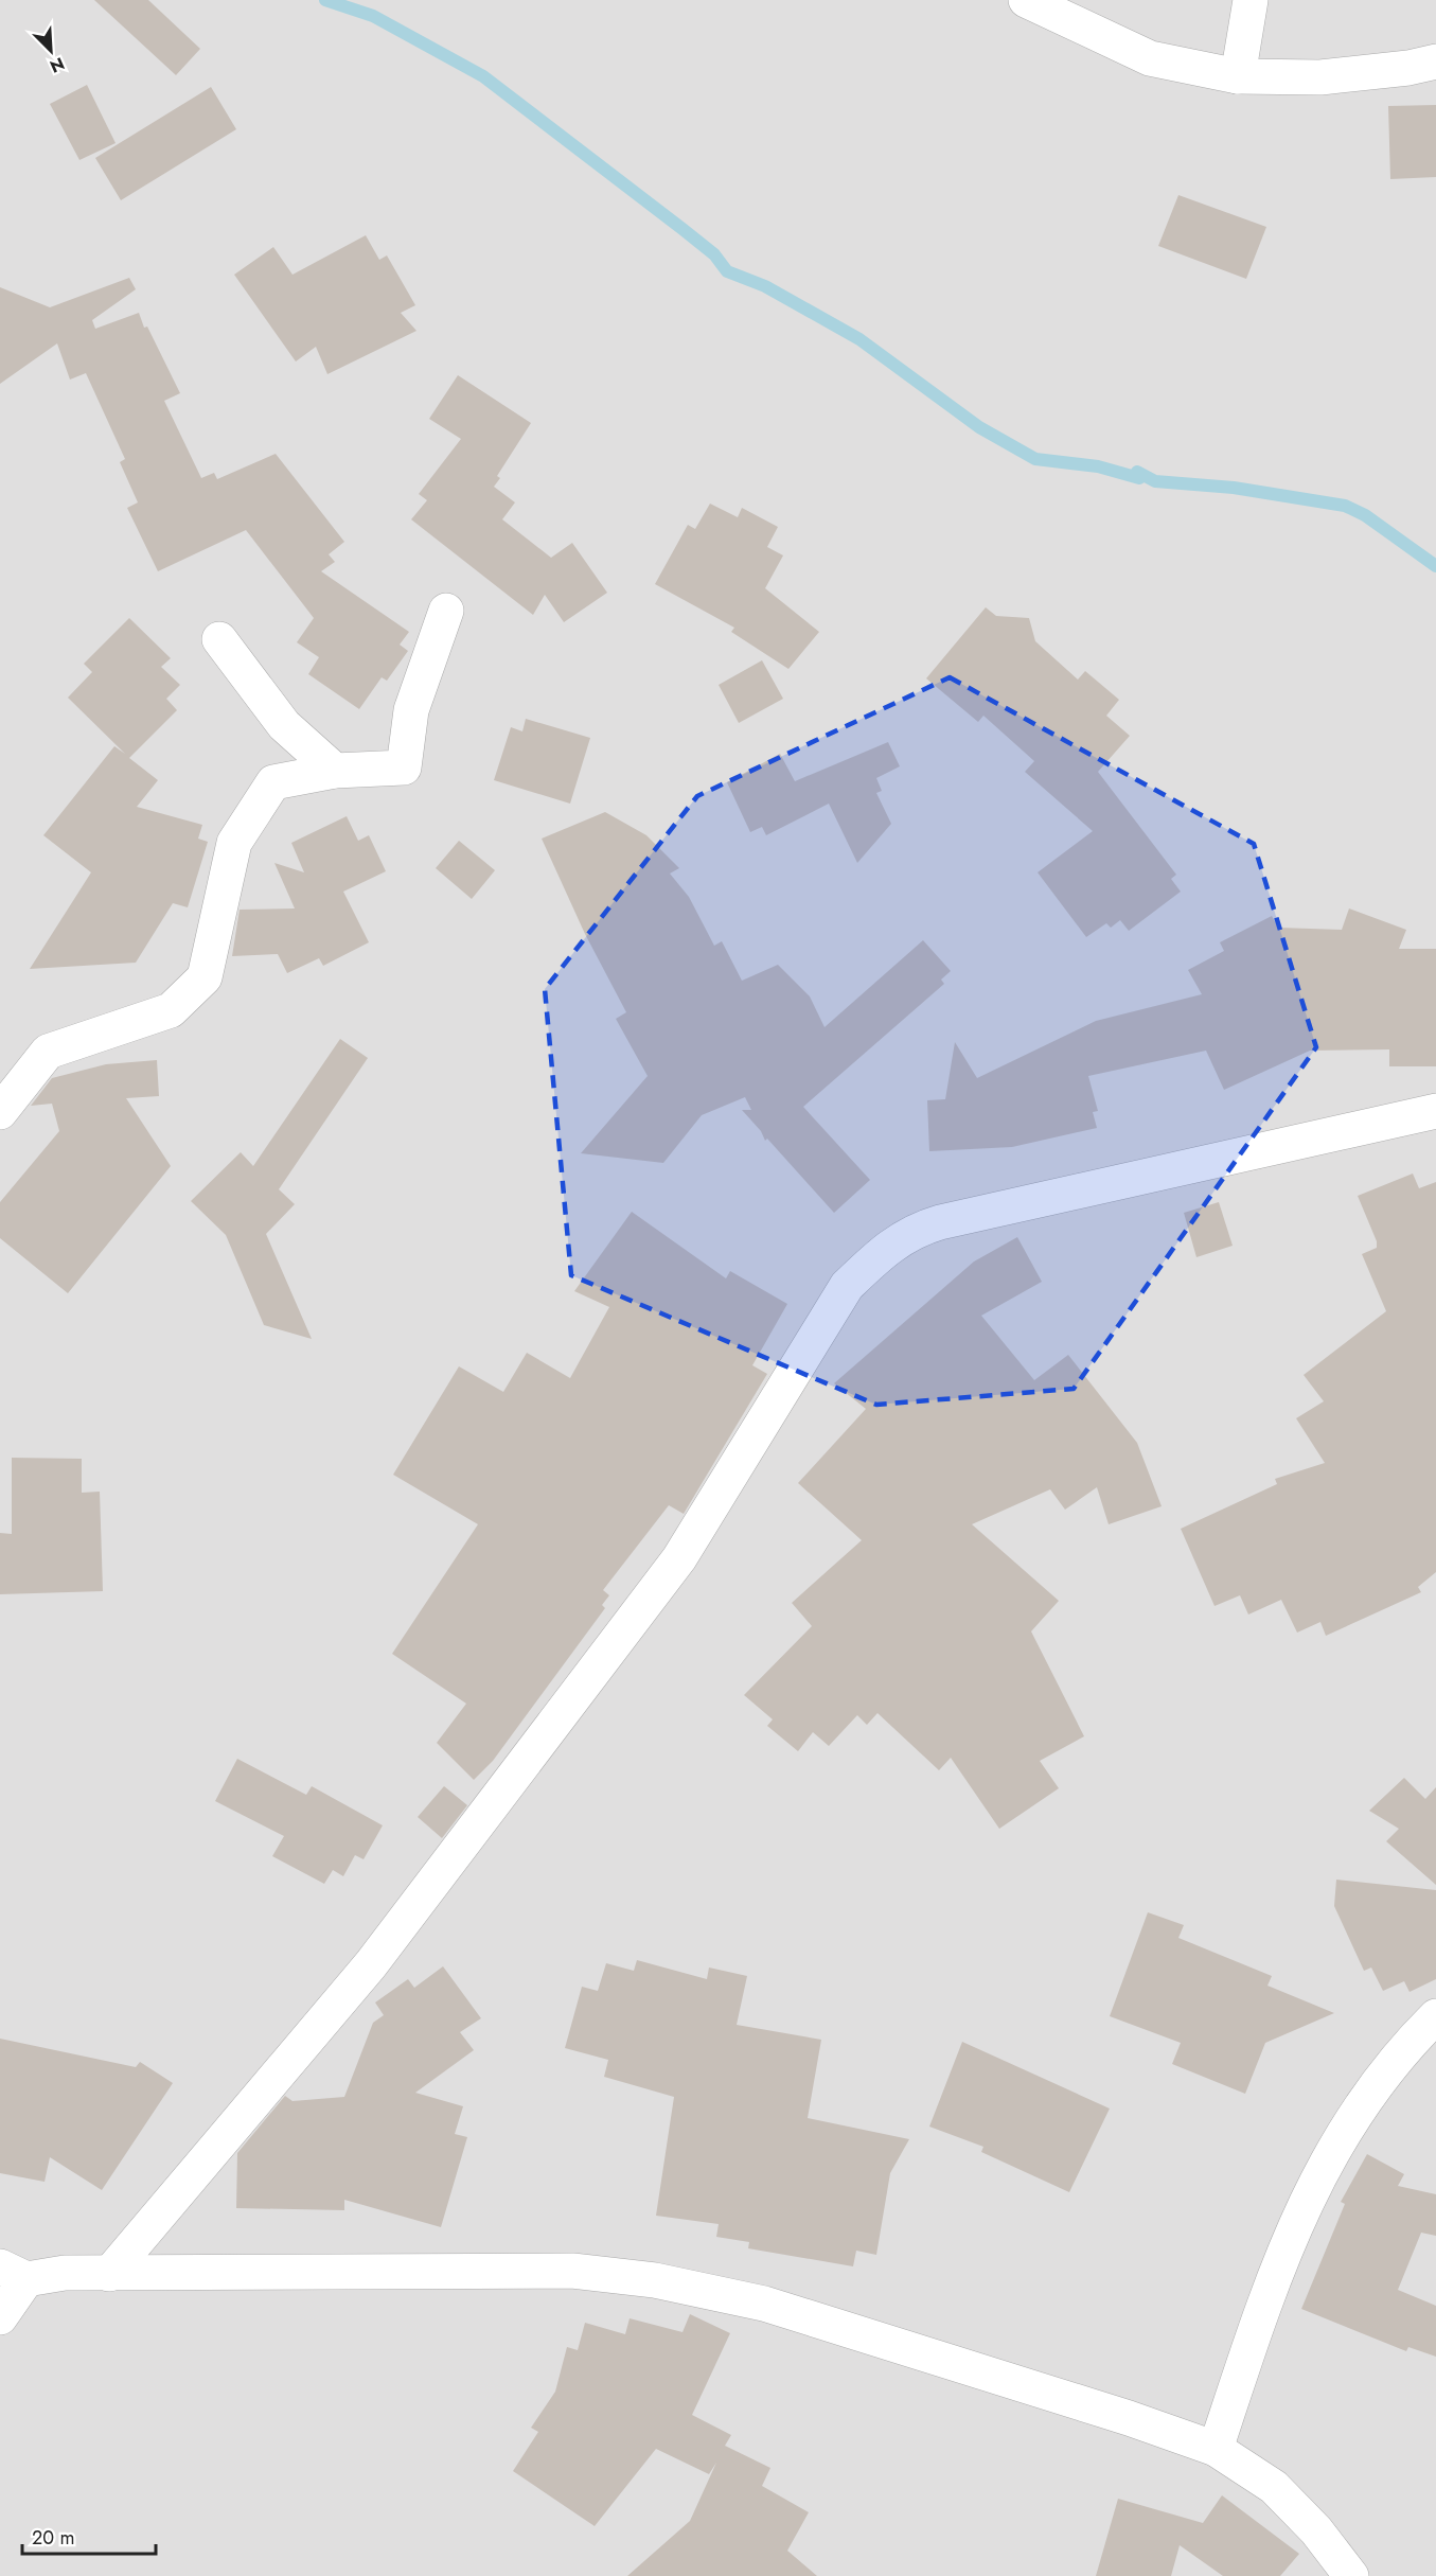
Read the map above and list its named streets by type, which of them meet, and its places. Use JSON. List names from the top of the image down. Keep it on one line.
{"scale_bar":"20 m","north":"bottom right"}
